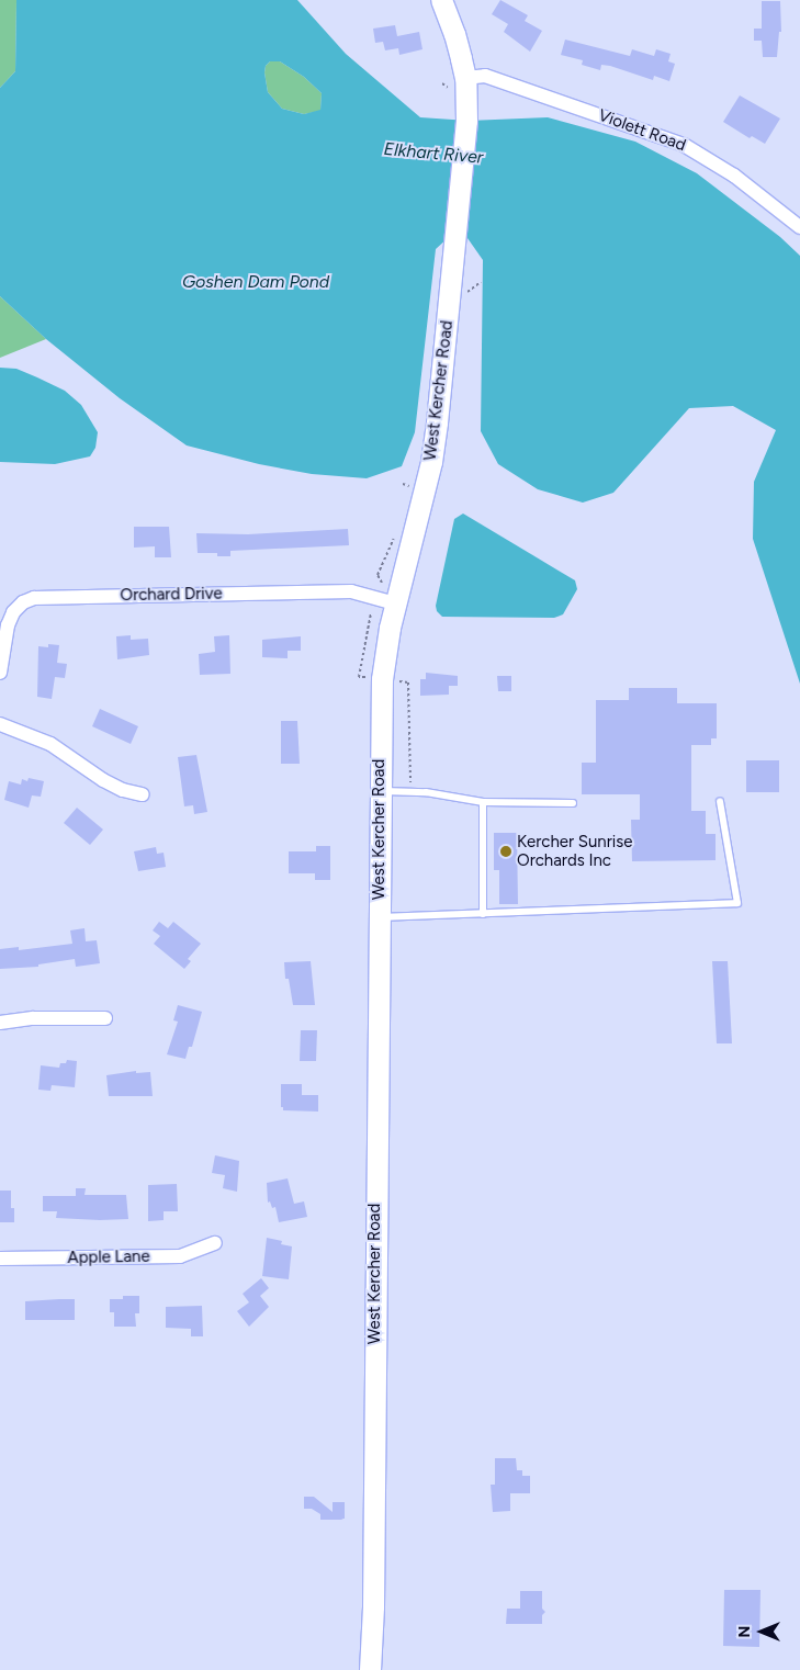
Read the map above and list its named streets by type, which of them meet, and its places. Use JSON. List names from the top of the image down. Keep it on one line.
{"streets":{"main road":["West Kercher Road"],"street":["Violett Road","Orchard Drive","Apple Lane"]},"crossings":[["Violett Road","West Kercher Road"],["West Kercher Road","Orchard Drive"]],"water":["Elkhart River","Goshen Dam Pond"],"places":["Kercher Sunrise Orchards Inc"],"north":"left"}
